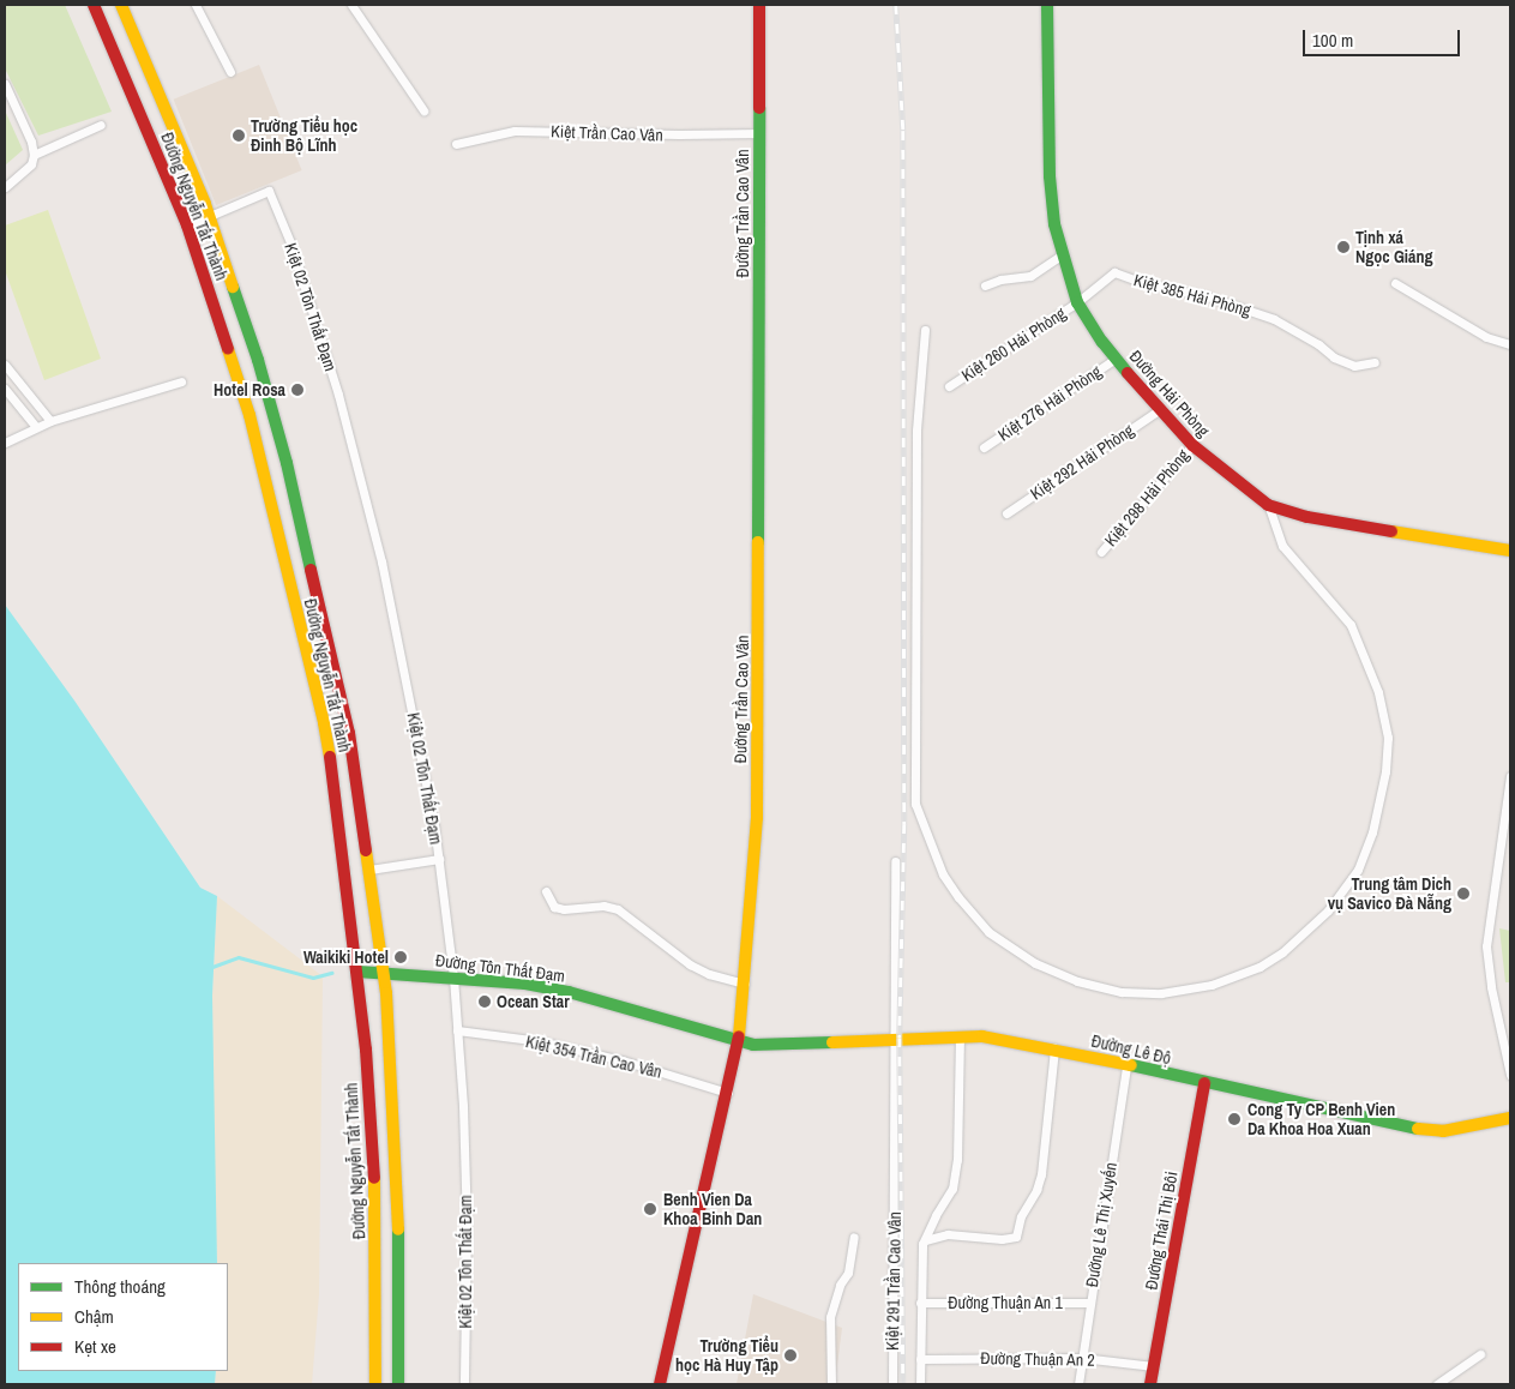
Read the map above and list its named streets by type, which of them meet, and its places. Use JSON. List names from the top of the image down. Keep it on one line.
{"streets":{"main road":["Đường Nguyễn Tất Thành","Đường Trần Cao Vân","Đường Hải Phòng","Đường Tôn Thất Đạm","Đường Lê Độ","Đường Thái Thị Bôi"],"street":["Kiệt Trần Cao Vân","Kiệt 385 Hải Phòng","Kiệt 02 Tôn Thất Đạm","Kiệt 260 Hải Phòng","Kiệt 276 Hải Phòng","Kiệt 292 Hải Phòng","Kiệt 298 Hải Phòng","Kiệt 354 Trần Cao Vân","Đường Lê Thị Xuyến","Kiệt 291 Trần Cao Vân","Đường Thuận An 1","Đường Thuận An 2"]},"crossings":[["Kiệt Trần Cao Vân","Đường Trần Cao Vân"],["Đường Nguyễn Tất Thành","Kiệt 02 Tôn Thất Đạm"],["Đường Nguyễn Tất Thành","Đường Tôn Thất Đạm"],["Đường Trần Cao Vân","Đường Tôn Thất Đạm"],["Đường Trần Cao Vân","Đường Lê Độ"],["Đường Trần Cao Vân","Kiệt 354 Trần Cao Vân"],["Kiệt 385 Hải Phòng","Kiệt 260 Hải Phòng"],["Kiệt 385 Hải Phòng","Đường Hải Phòng"],["Kiệt 02 Tôn Thất Đạm","Đường Tôn Thất Đạm"],["Kiệt 02 Tôn Thất Đạm","Kiệt 354 Trần Cao Vân"],["Kiệt 260 Hải Phòng","Đường Hải Phòng"],["Đường Hải Phòng","Kiệt 276 Hải Phòng"],["Đường Hải Phòng","Kiệt 292 Hải Phòng"],["Đường Hải Phòng","Kiệt 298 Hải Phòng"],["Đường Tôn Thất Đạm","Đường Lê Độ"],["Đường Lê Độ","Đường Lê Thị Xuyến"],["Đường Lê Độ","Đường Thái Thị Bôi"],["Đường Lê Độ","Kiệt 291 Trần Cao Vân"],["Đường Lê Thị Xuyến","Đường Thuận An 1"],["Đường Lê Thị Xuyến","Đường Thuận An 2"],["Đường Thái Thị Bôi","Đường Thuận An 2"]],"places":["Trường Tiểu học Đinh Bộ Lĩnh","Tịnh xá Ngọc Giáng","Hotel Rosa","Trung tâm Dịch vụ Savico Đà Nẵng","Waikiki Hotel","Ocean Star","Cong Ty CP Benh Vien Da Khoa Hoa Xuan","Benh Vien Da Khoa Binh Dan","Trường Tiểu học Hà Huy Tập"],"legend":["Thông thoáng","Chậm","Kẹt xe"],"scale_bar":"100 m"}
